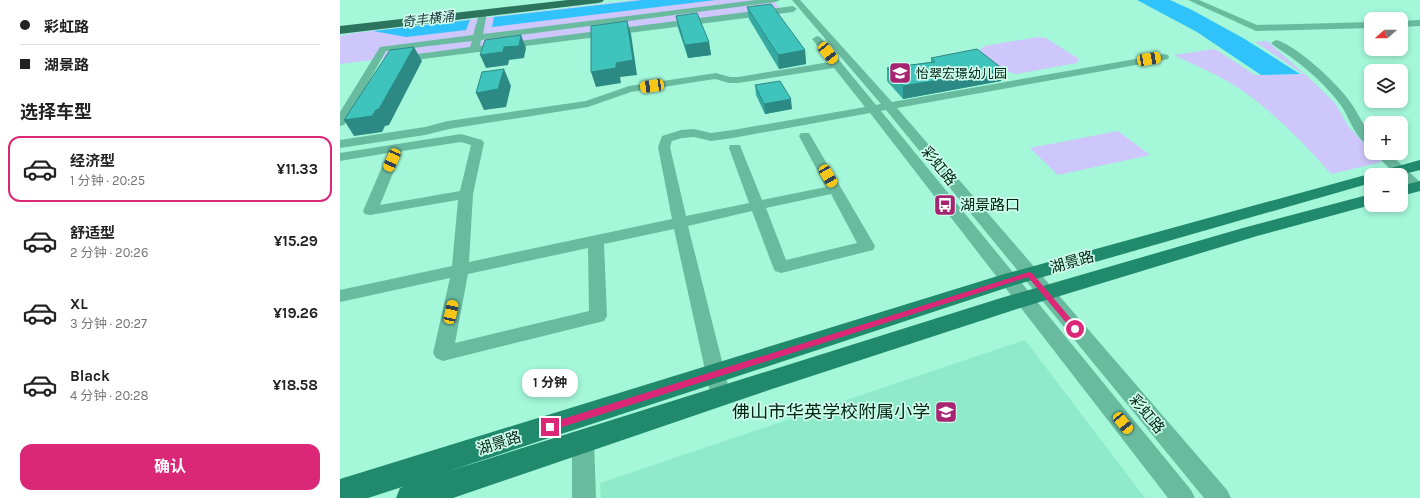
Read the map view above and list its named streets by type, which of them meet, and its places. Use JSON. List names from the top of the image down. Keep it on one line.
{"streets":{"main road":["湖景路"],"street":["彩虹路"]},"crossings":[["彩虹路","湖景路"]],"water":["奇丰横涌"],"places":{"school or university":["怡翠宏璟幼儿园","佛山市华英学校附属小学"],"bus stop":["湖景路口"]},"north":"left","page":{"banner":["彩虹路","湖景路"],"map_buttons":["+","−"],"heading":"选择车型","list":[{"name":"经济型","note":"1 分钟 · 20:25","value":"¥11.33"},{"name":"舒适型","note":"2 分钟 · 20:26","value":"¥15.29"},{"name":"XL","note":"3 分钟 · 20:27","value":"¥19.26"},{"name":"Black","note":"4 分钟 · 20:28","value":"¥18.58"}],"bubble":"1 分钟","buttons":"确认"}}
